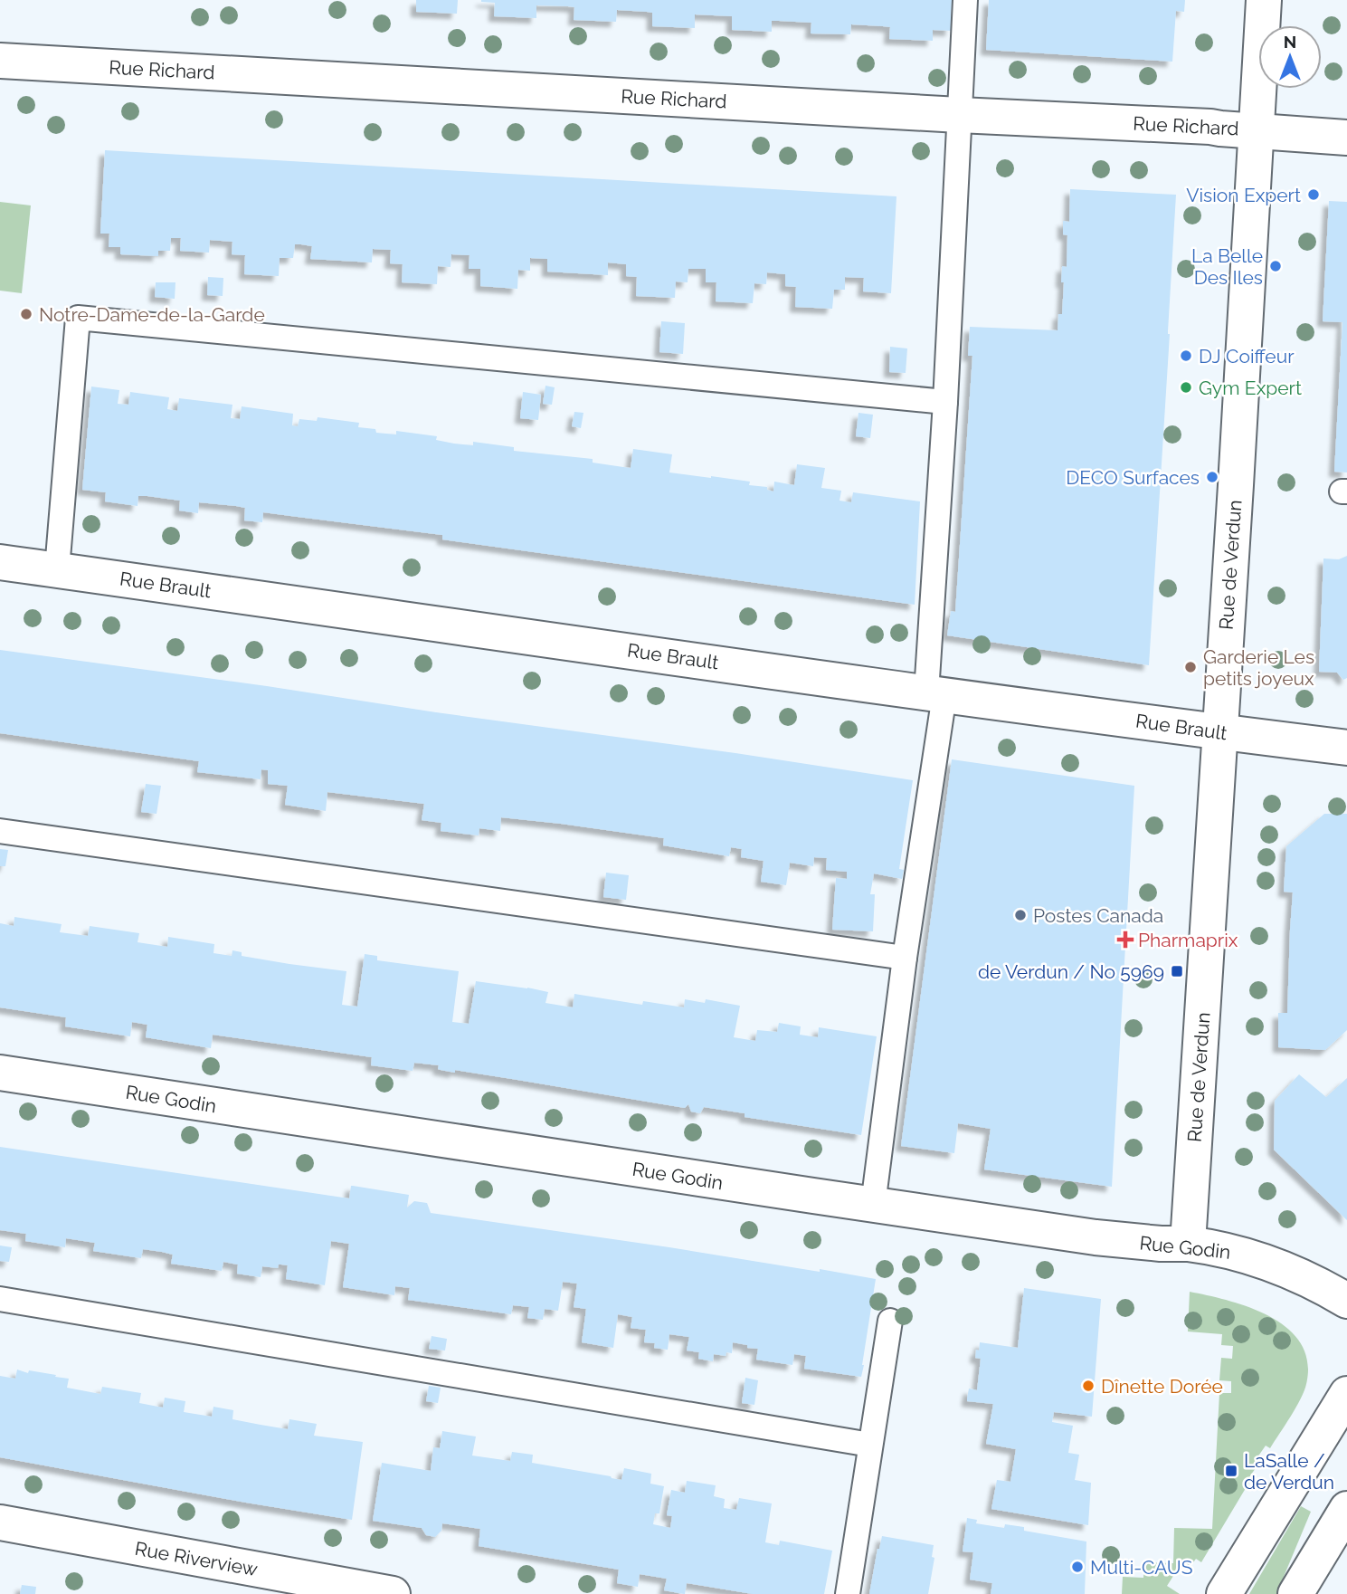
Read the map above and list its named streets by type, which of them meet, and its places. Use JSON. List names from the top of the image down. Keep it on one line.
{"streets":{"street":["Rue Richard","Rue de Verdun","Rue Brault","Rue Godin","Rue Riverview"]},"crossings":[["Rue Richard","Rue de Verdun"],["Rue de Verdun","Rue Brault"],["Rue de Verdun","Rue Godin"]],"places":{"other":["Vision Expert","La Belle Des Iles","Notre-Dame-de-la-Garde","DJ Coiffeur","Gym Expert","DECO Surfaces","Garderie Les petits joyeux","Postes Canada","Dînette Dorée","Multi-CAUS"],"health":["Pharmaprix"],"transit":["de Verdun / No 5969","LaSalle / de Verdun"]},"north":"top"}
